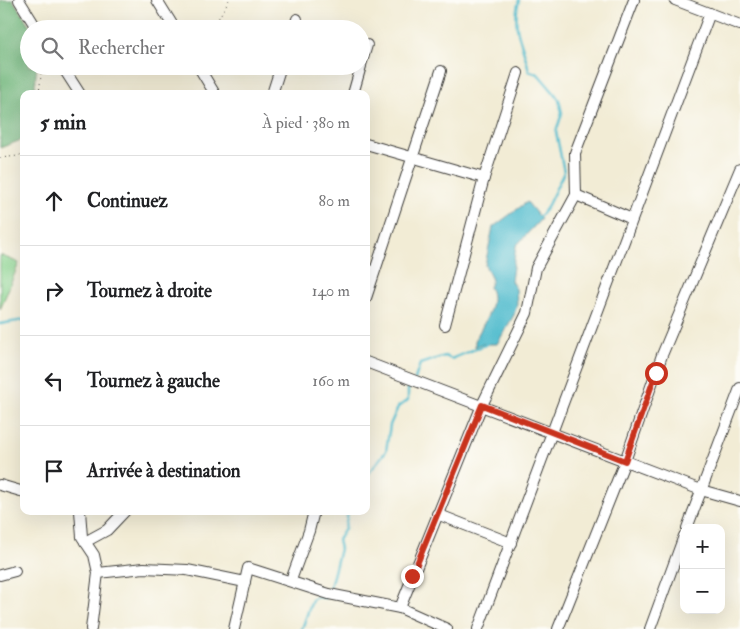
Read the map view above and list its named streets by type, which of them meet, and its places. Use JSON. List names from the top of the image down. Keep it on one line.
{"page":{"search":"Rechercher","heading":["5 min","À pied · 380 m"],"list":[["Continuez","80 m"],["Tournez à droite","140 m"],["Tournez à gauche","160 m"],"Arrivée à destination"],"map_buttons":["+","−"]}}
